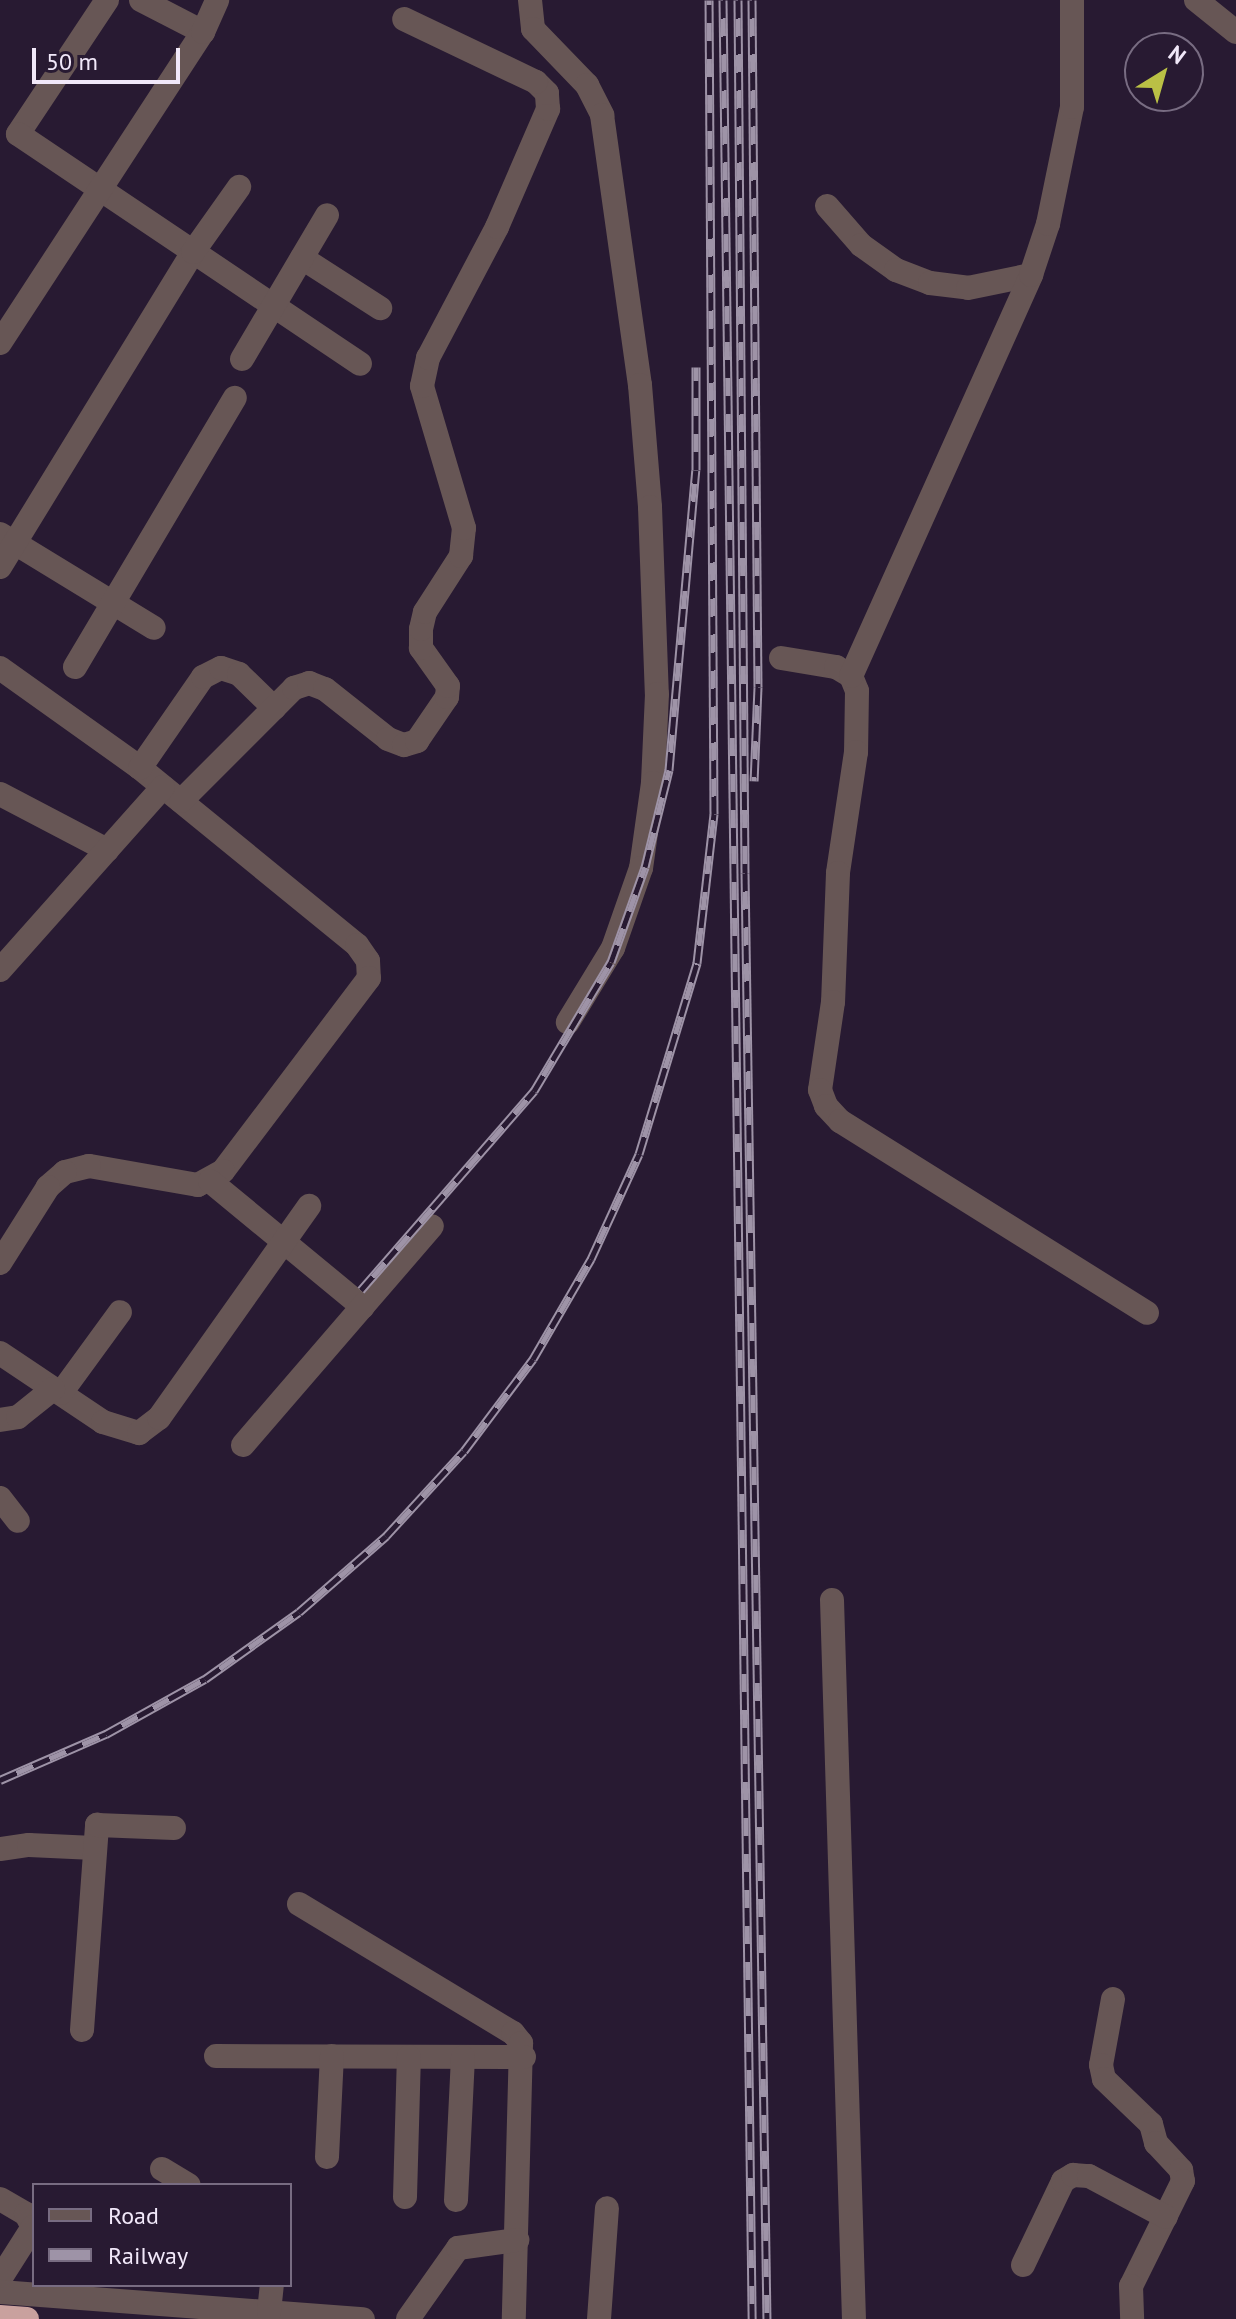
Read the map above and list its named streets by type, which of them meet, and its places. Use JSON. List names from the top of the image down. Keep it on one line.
{"legend":["Road","Railway"],"scale_bar":"50 m","north":"top right"}
